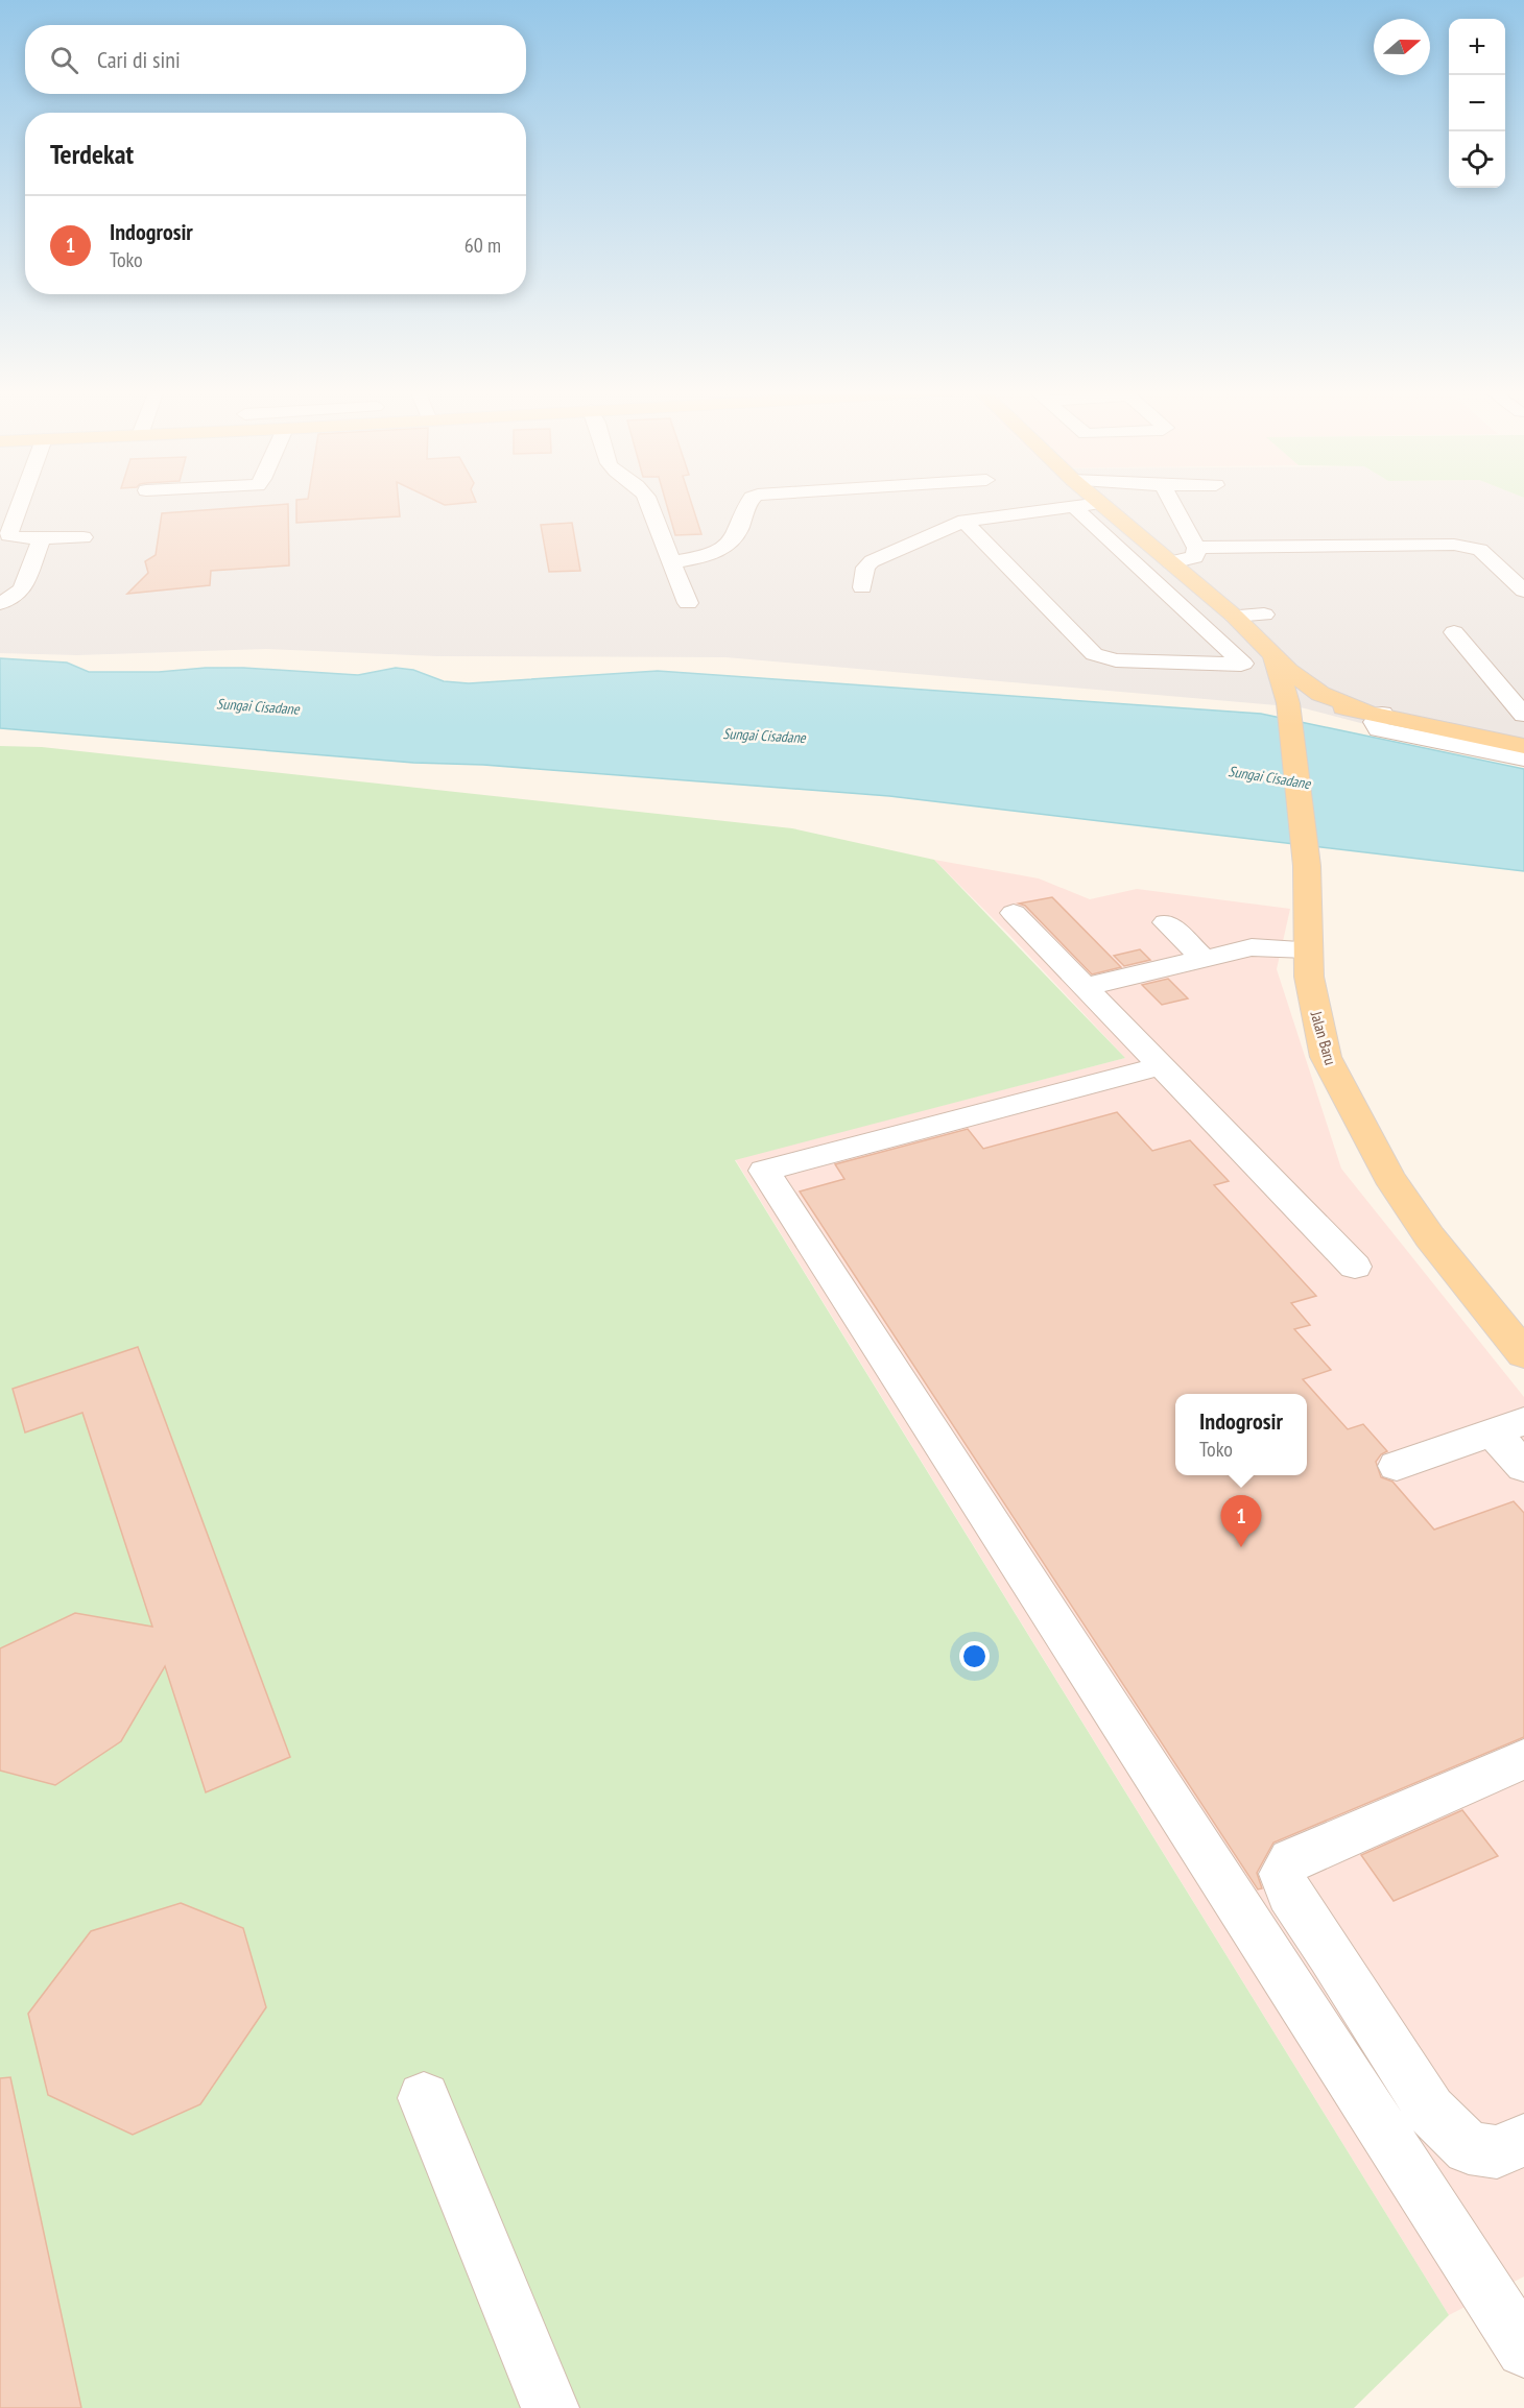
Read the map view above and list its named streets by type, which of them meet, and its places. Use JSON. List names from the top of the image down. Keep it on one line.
{"streets":{"main road":["Jalan Baru"]},"water":["Sungai Cisadane"],"north":"right","page":{"map_buttons":["+","−"],"search":"Cari di sini","heading":"Terdekat","list":[{"mark":"1","name":"Indogrosir","note":"Toko","value":"60 m"}],"popup":["Indogrosir","Toko"],"pins":"1"}}
